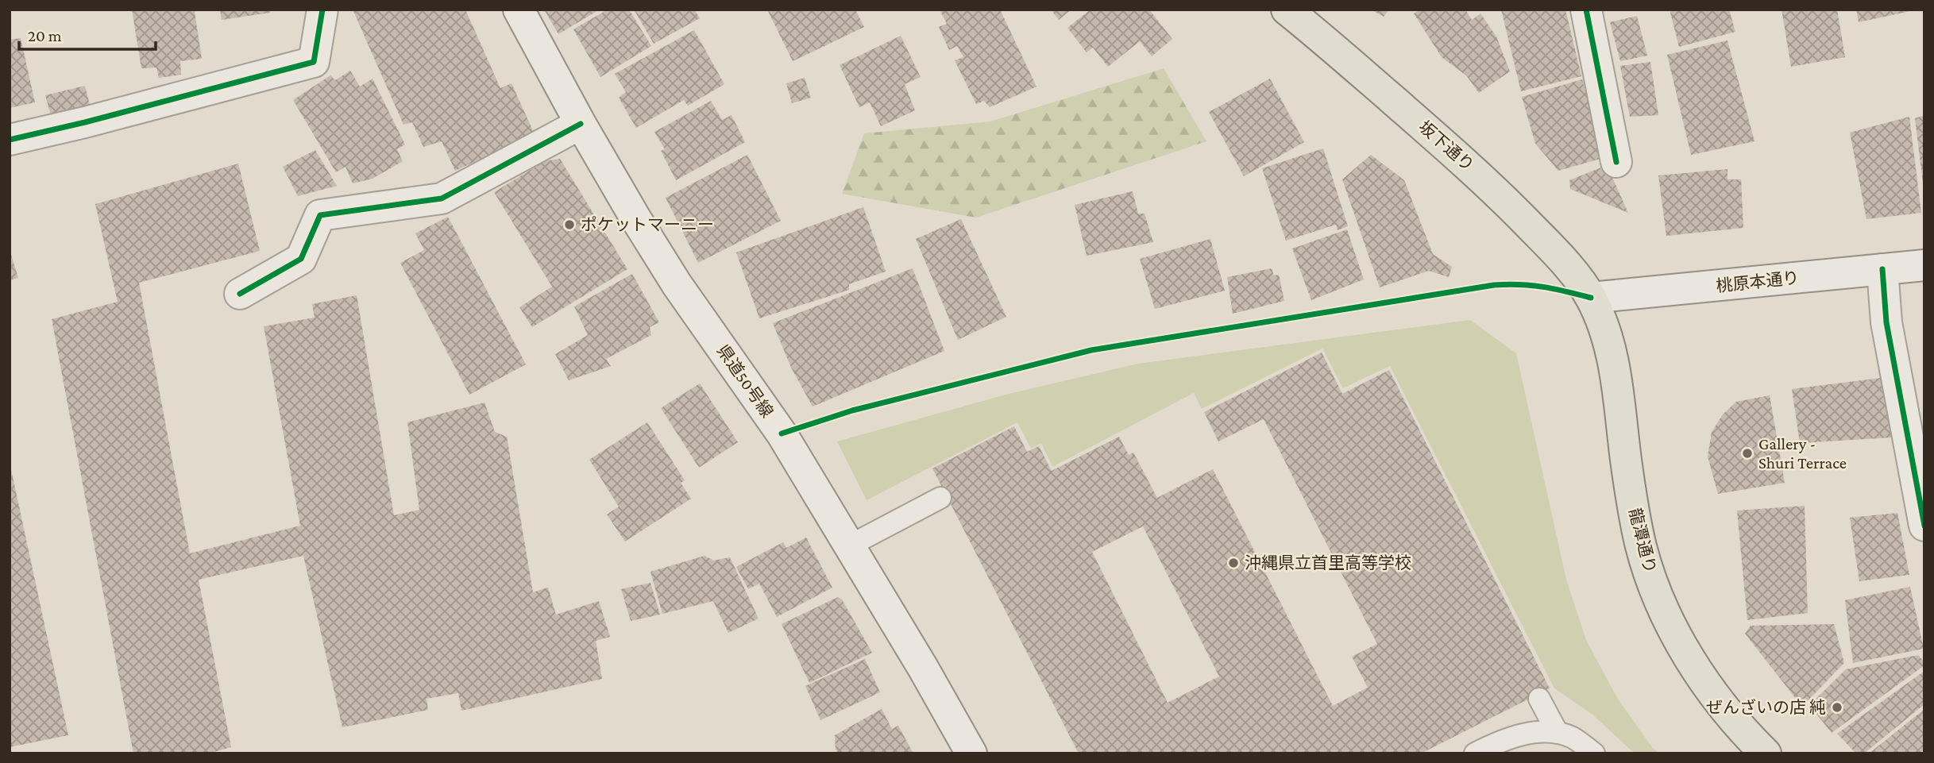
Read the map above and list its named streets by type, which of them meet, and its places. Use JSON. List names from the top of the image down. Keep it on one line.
{"streets":{"main road":["坂下通り","桃原本通り","県道50号線","龍潭通り"]},"crossings":[["坂下通り","桃原本通り"],["坂下通り","龍潭通り"],["桃原本通り","龍潭通り"]],"places":["ポケットマーニー","Gallery - Shuri Terrace","沖縄県立首里高等学校","ぜんざいの店 純"],"scale_bar":"20 m"}
